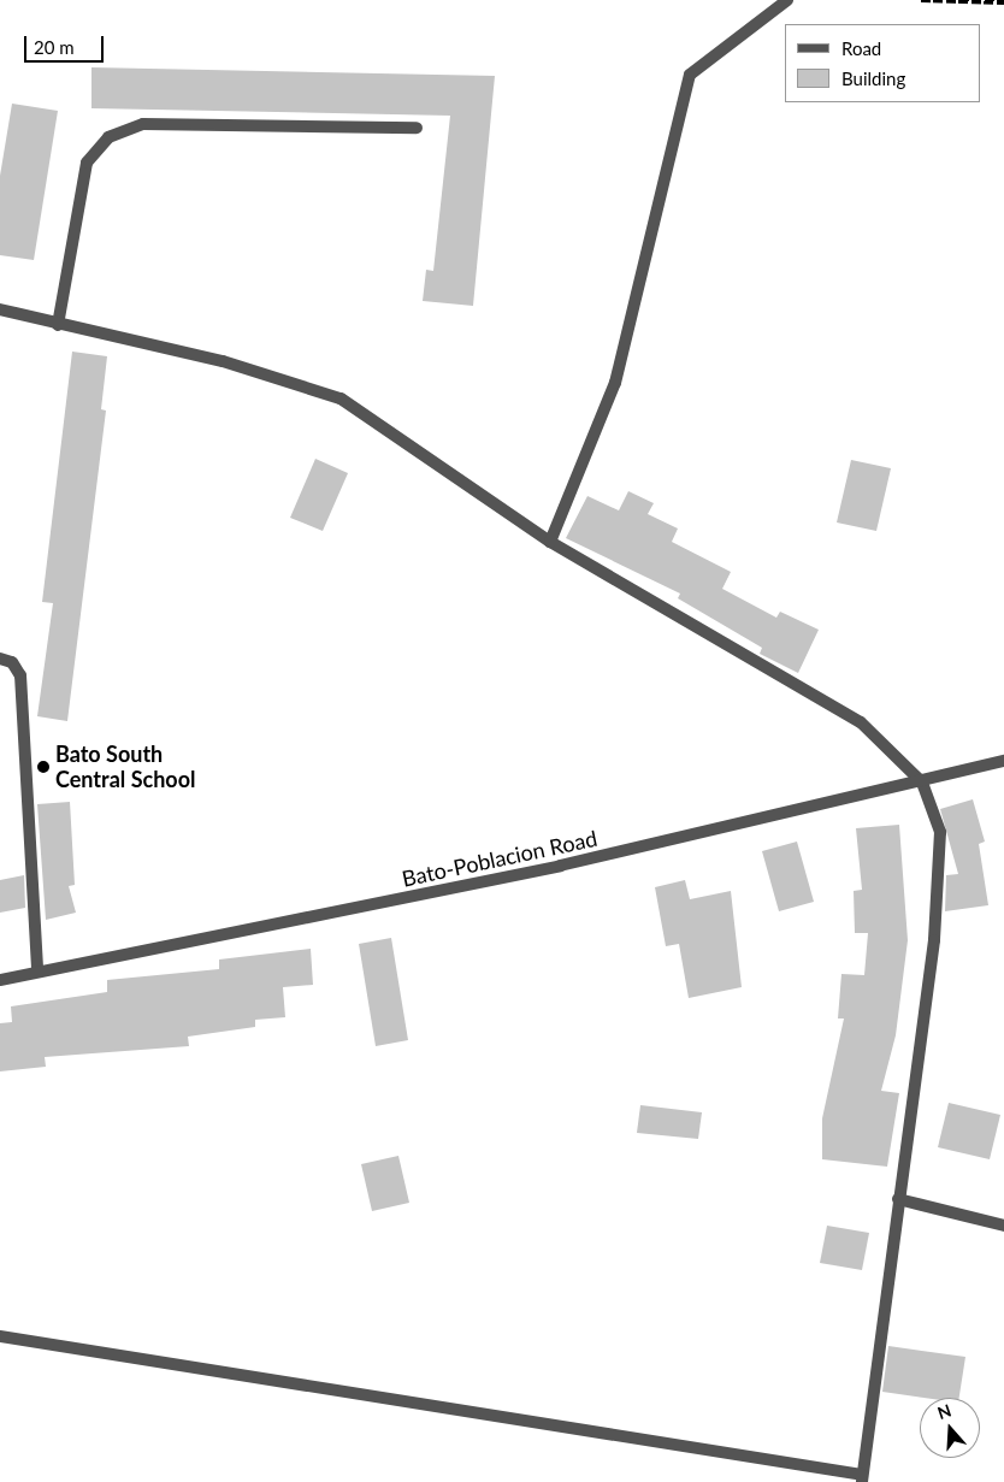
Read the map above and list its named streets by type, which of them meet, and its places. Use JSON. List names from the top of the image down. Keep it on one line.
{"streets":{"street":["Bato-Poblacion Road"]},"places":["Bato South Central School"],"legend":["Road","Building"],"scale_bar":"20 m","north":"top"}
